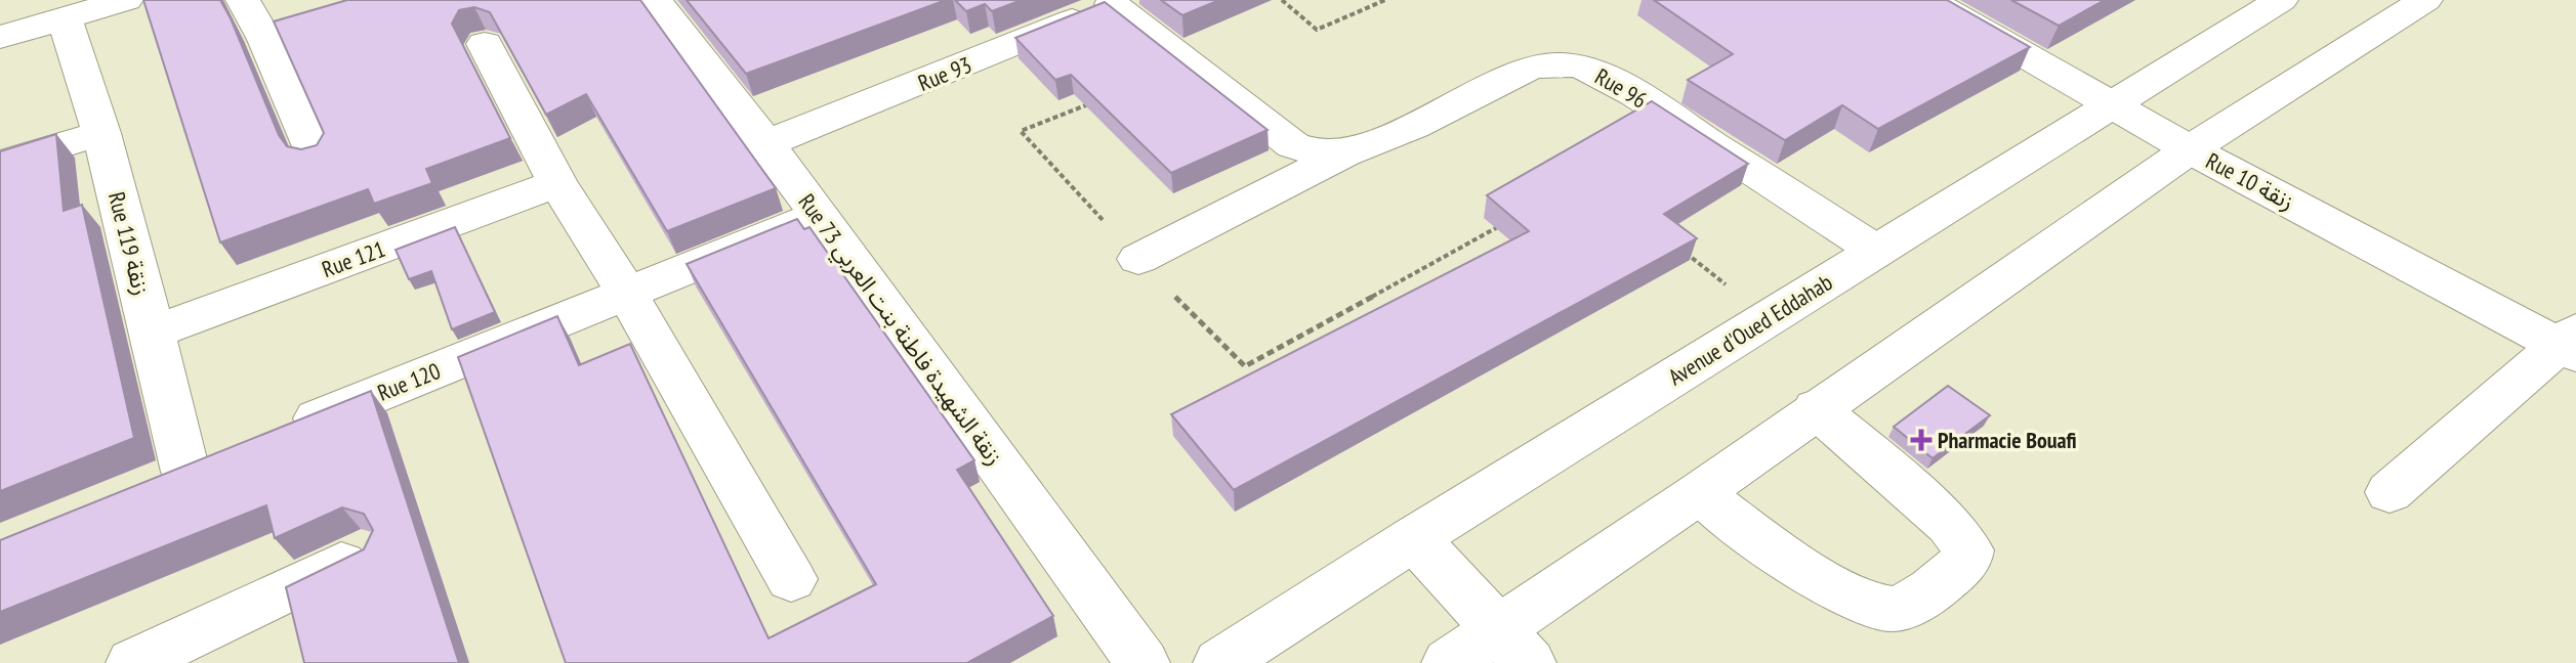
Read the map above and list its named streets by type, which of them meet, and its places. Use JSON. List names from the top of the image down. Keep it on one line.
{"streets":{"street":["Rue 93","Rue 96","Rue 10 زنقة","Rue 119 زنقة","Rue 121","Rue 73 زنقة الشهيدة فاطنة بنت العربي","Avenue d'Oued Eddahab","Rue 120"]},"crossings":[["Rue 93","Rue 96"],["Rue 93","Rue 73 زنقة الشهيدة فاطنة بنت العربي"],["Rue 96","Avenue d'Oued Eddahab"],["Rue 10 زنقة","Avenue d'Oued Eddahab"],["Rue 119 زنقة","Rue 121"],["Rue 73 زنقة الشهيدة فاطنة بنت العربي","Rue 120"]],"places":{"health":["Pharmacie Bouafi"]}}
